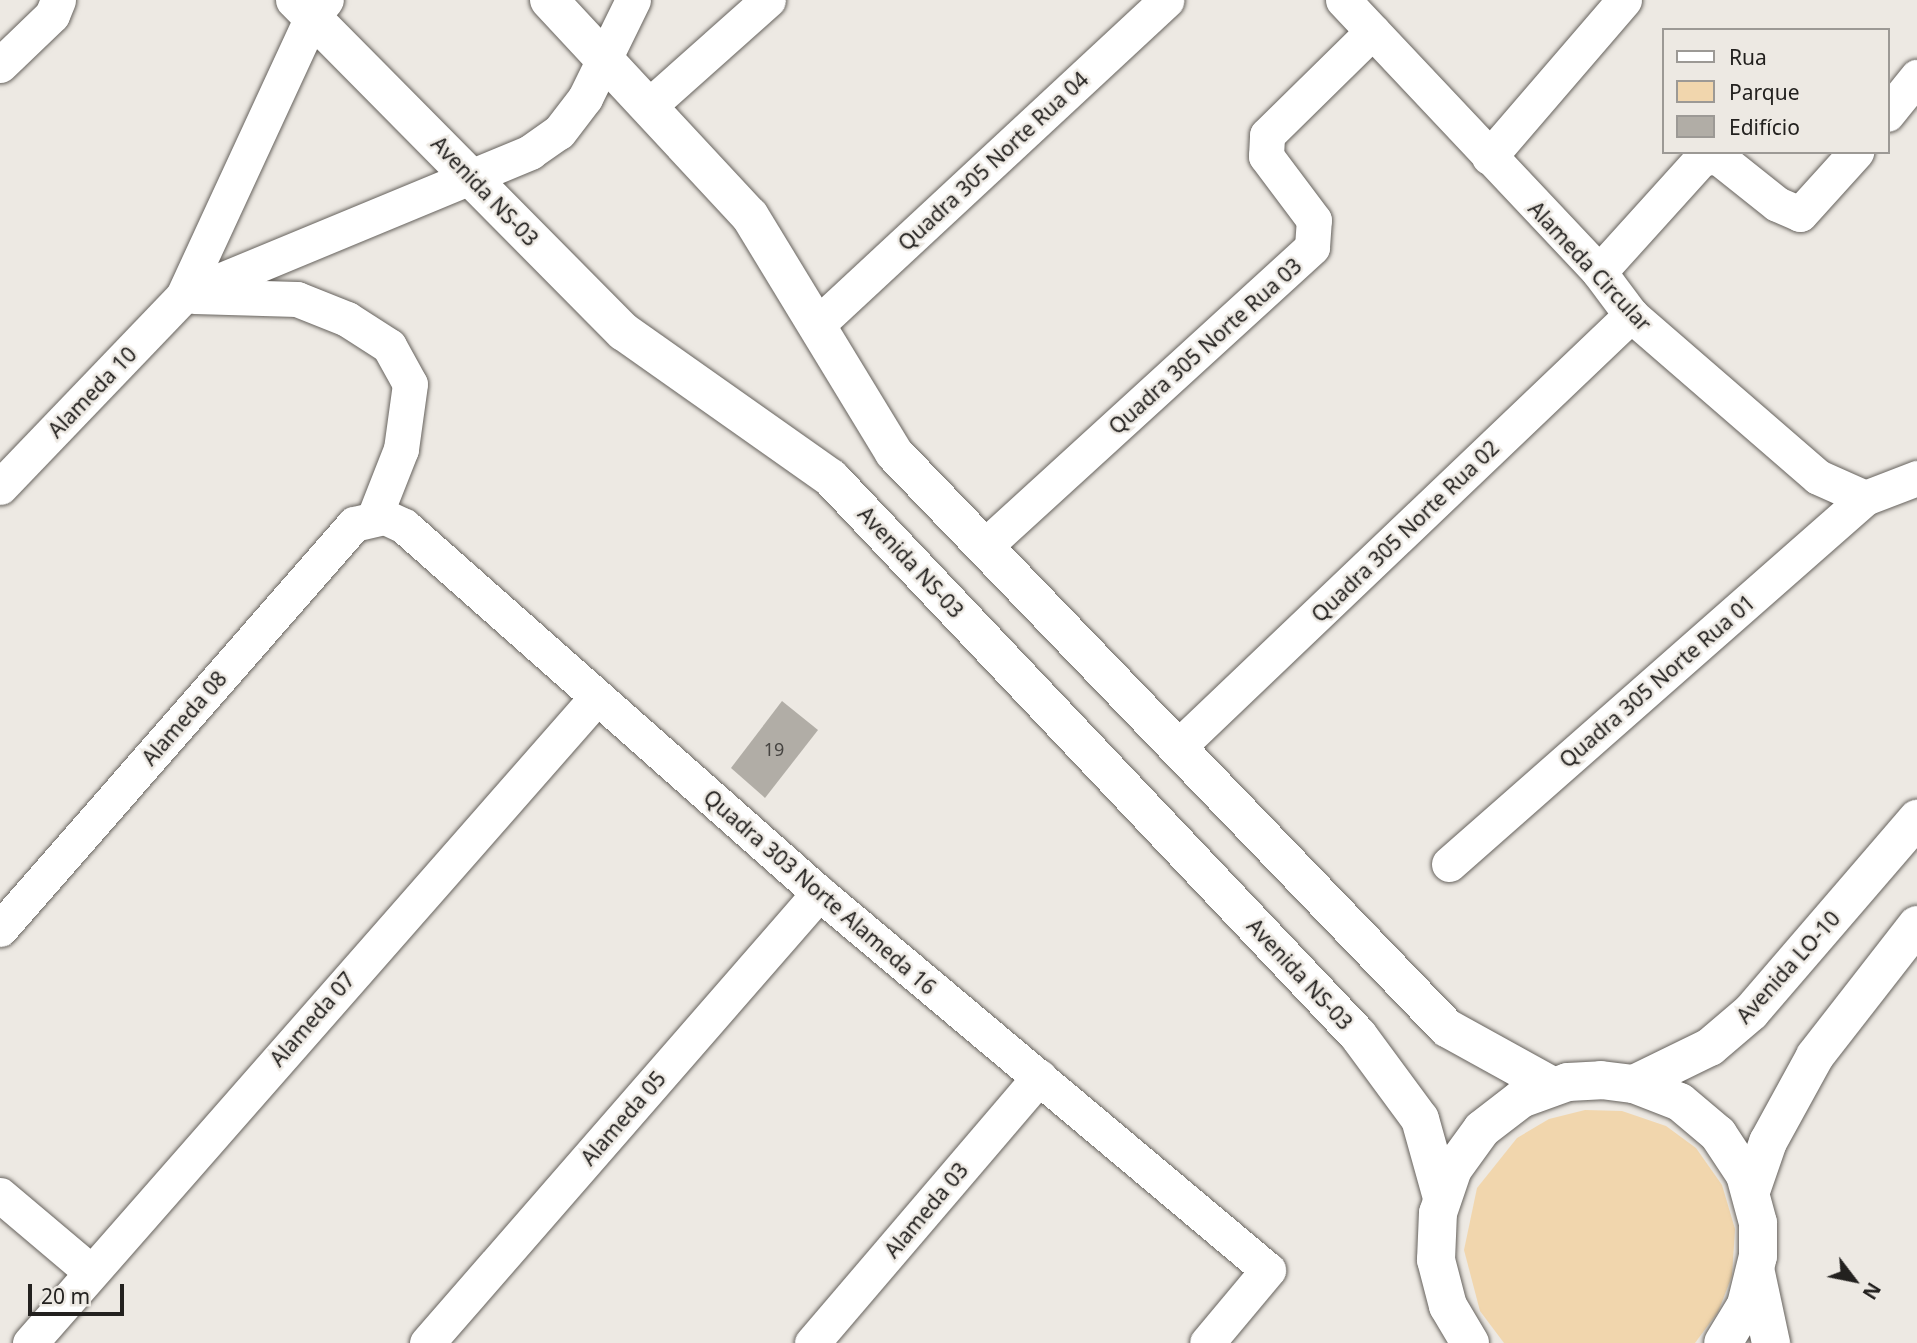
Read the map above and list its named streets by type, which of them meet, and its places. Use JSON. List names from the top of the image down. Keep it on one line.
{"streets":{"street":["Quadra 305 Norte Rua 04","Avenida NS-03","Alameda Circular","Quadra 305 Norte Rua 03","Alameda 10","Quadra 305 Norte Rua 02","Quadra 305 Norte Rua 01","Alameda 08","Quadra 303 Norte Alameda 16","Avenida LO-10","Alameda 07","Alameda 05","Alameda 03"]},"crossings":[["Alameda Circular","Quadra 305 Norte Rua 03"],["Alameda Circular","Quadra 305 Norte Rua 02"],["Alameda Circular","Quadra 305 Norte Rua 01"],["Alameda 08","Quadra 303 Norte Alameda 16"],["Quadra 303 Norte Alameda 16","Alameda 07"],["Quadra 303 Norte Alameda 16","Alameda 05"],["Quadra 303 Norte Alameda 16","Alameda 03"]],"house_numbers":["19"],"legend":["Rua","Parque","Edifício"],"scale_bar":"20 m","north":"bottom right"}
